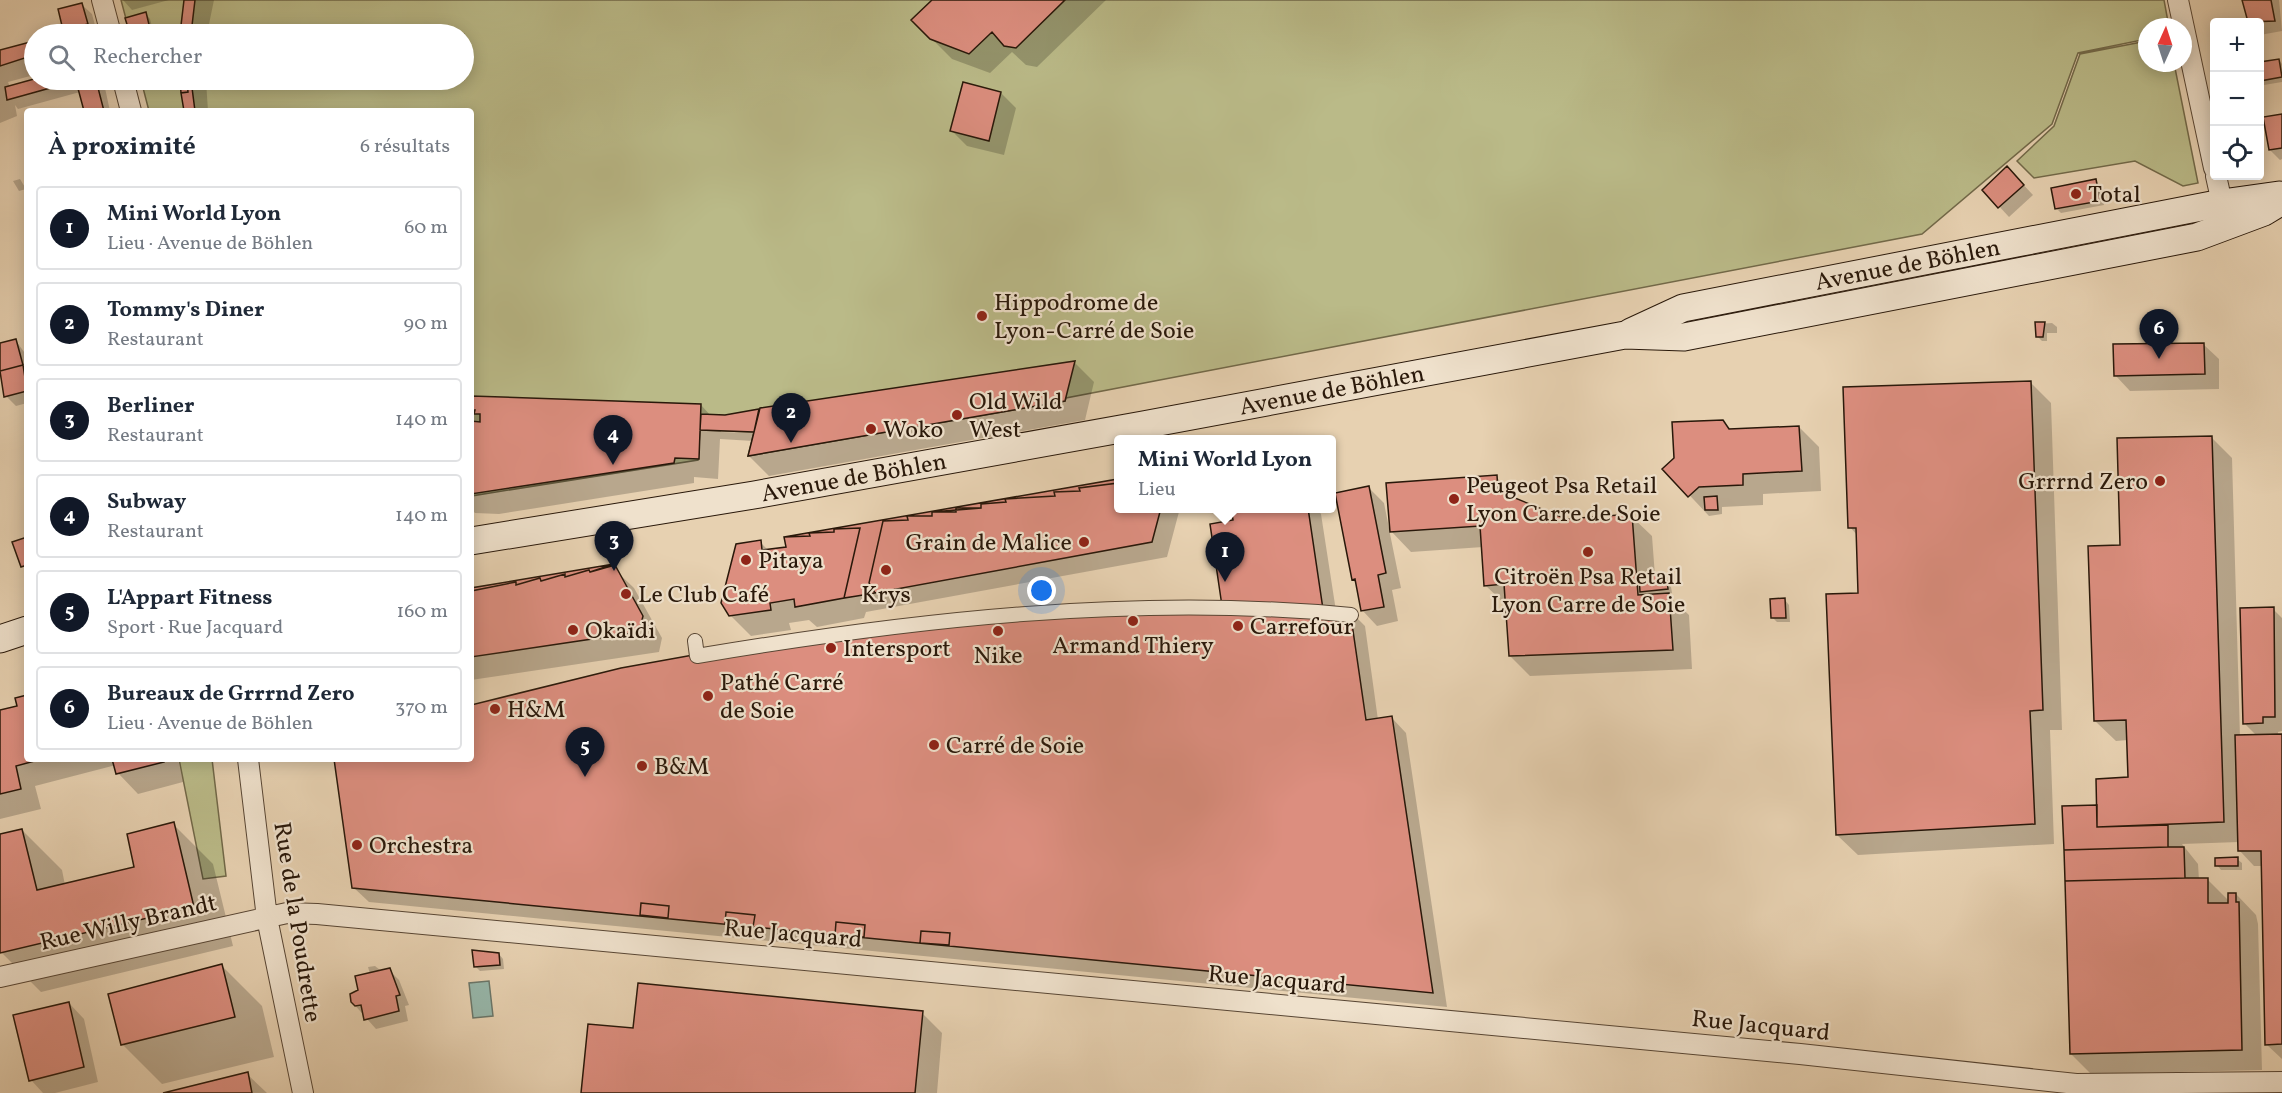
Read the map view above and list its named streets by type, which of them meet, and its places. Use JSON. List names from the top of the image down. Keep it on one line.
{"streets":{"main road":["Avenue de Böhlen"],"street":["Rue Willy Brandt","Rue de la Poudrette","Rue Jacquard"]},"crossings":[["Rue Willy Brandt","Rue de la Poudrette"],["Rue Willy Brandt","Rue Jacquard"],["Rue de la Poudrette","Rue Jacquard"]],"places":["Total","Hippodrome de Lyon-Carré de Soie","Old Wild West","Woko","Grrrnd Zero","Peugeot Psa Retail Lyon Carre de Soie","Grain de Malice","Citroën Psa Retail Lyon Carre de Soie","Pitaya","Krys","Le Club Café","Armand Thiery","Carrefour","Okaïdi","Nike","Intersport","Pathé Carré de Soie","H&M","Carré de Soie","B&M","Orchestra"],"north":"top","page":{"map_buttons":["+","−"],"search":"Rechercher","heading":["À proximité","6 résultats"],"list":[{"mark":"1","name":"Mini World Lyon","note":"Lieu · Avenue de Böhlen","value":"60 m"},{"mark":"2","name":"Tommy's Diner","note":"Restaurant","value":"90 m"},{"mark":"3","name":"Berliner","note":"Restaurant","value":"140 m"},{"mark":"4","name":"Subway","note":"Restaurant","value":"140 m"},{"mark":"5","name":"L'Appart Fitness","note":"Sport · Rue Jacquard","value":"160 m"},{"mark":"6","name":"Bureaux de Grrrnd Zero","note":"Lieu · Avenue de Böhlen","value":"370 m"}],"pins":["6","2","4","3","1","5"],"popup":["Mini World Lyon","Lieu"]}}
